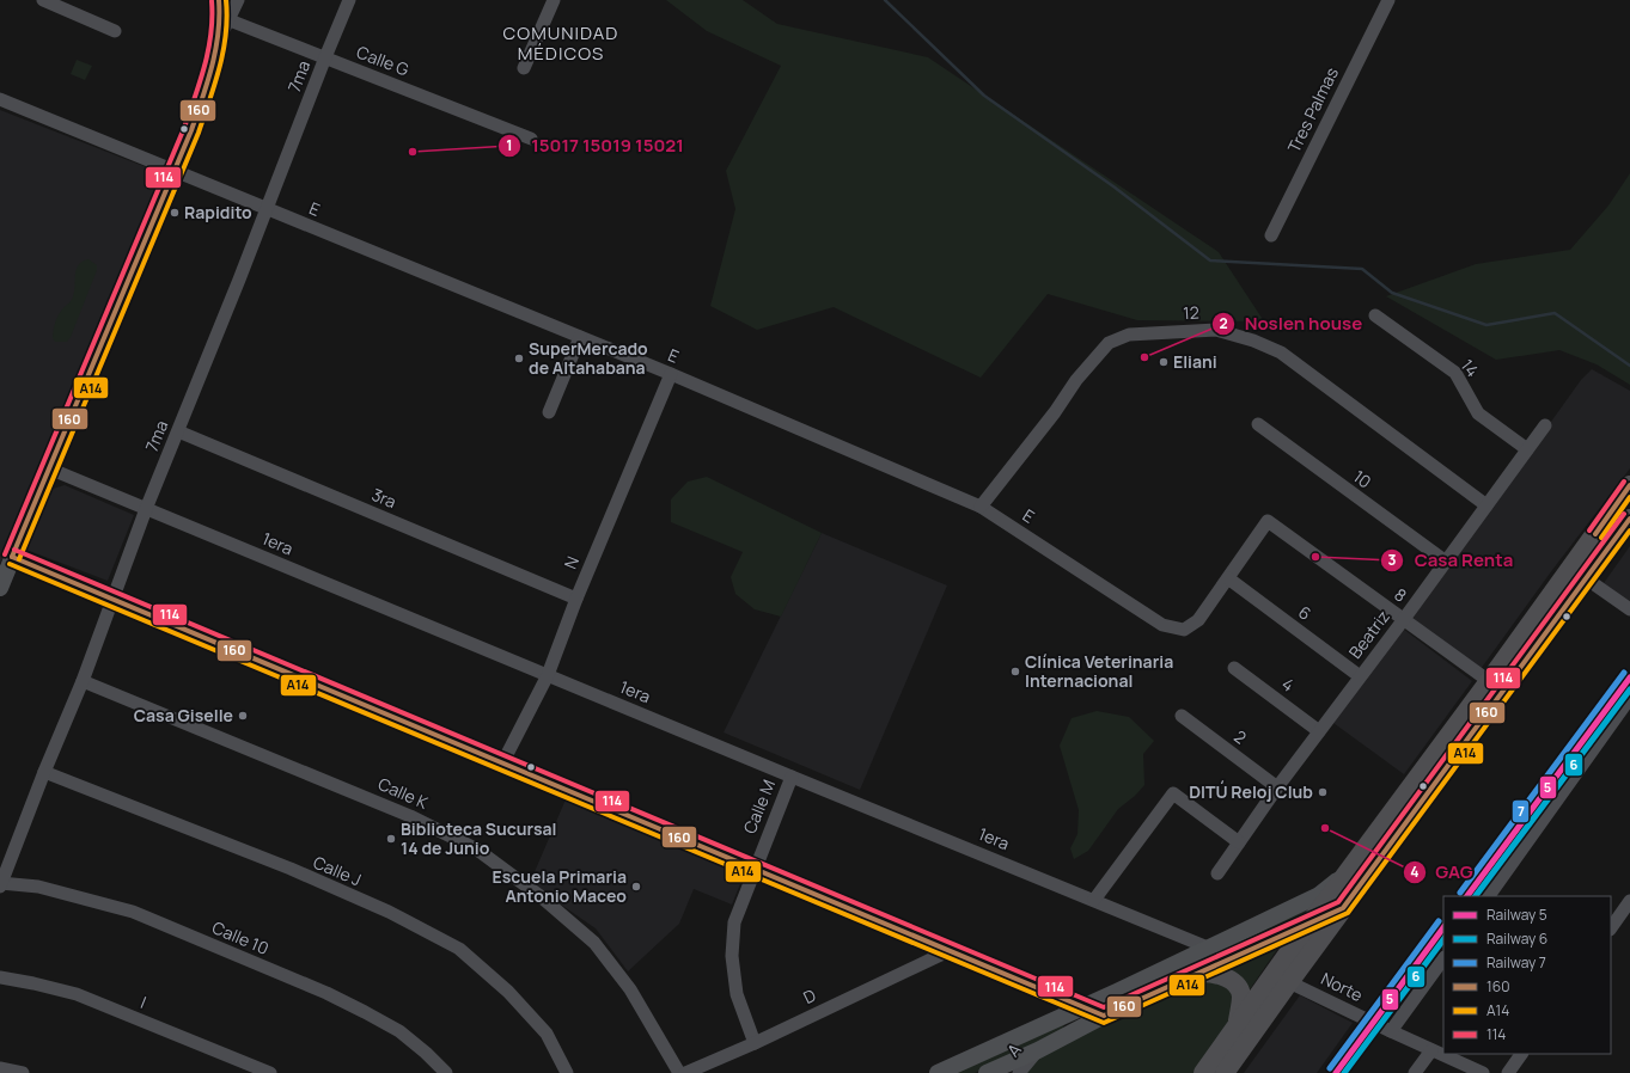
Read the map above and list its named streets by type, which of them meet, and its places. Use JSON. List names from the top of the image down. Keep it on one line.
{"streets":{"street":["Calle G","7ma","Tres Palmas","E","12","14","10","3ra","1era","N","8","6","Beatriz","4","2","Calle K","Calle M","Calle J","Calle 10","Norte","D","I","A"]},"crossings":[["Calle G","7ma"],["7ma","E"],["7ma","3ra"],["7ma","1era"],["7ma","Calle K"],["7ma","Calle J"],["7ma","Calle 10"],["E","12"],["E","N"],["E","8"],["E","6"],["12","Beatriz"],["14","Beatriz"],["10","Beatriz"],["3ra","N"],["1era","N"],["1era","Calle M"],["8","Beatriz"],["6","Beatriz"],["Beatriz","4"],["Beatriz","2"],["Calle M","D"]],"districts":["COMUNIDAD MÉDICOS"],"places":["15017 15019 15021","Rapidito","Noslen house","SuperMercado de Altahabana","Eliani","Casa Renta","Clínica Veterinaria Internacional","Casa Giselle","DITÚ Reloj Club","GAG","Biblioteca Sucursal 14 de Junio","Escuela Primaria Antonio Maceo"],"lines":["transit line 160","transit line A14","transit line 114","rail line 7","rail line 5","rail line 6"],"legend":["Railway 5","Railway 6","Railway 7","160","A14","114"]}
